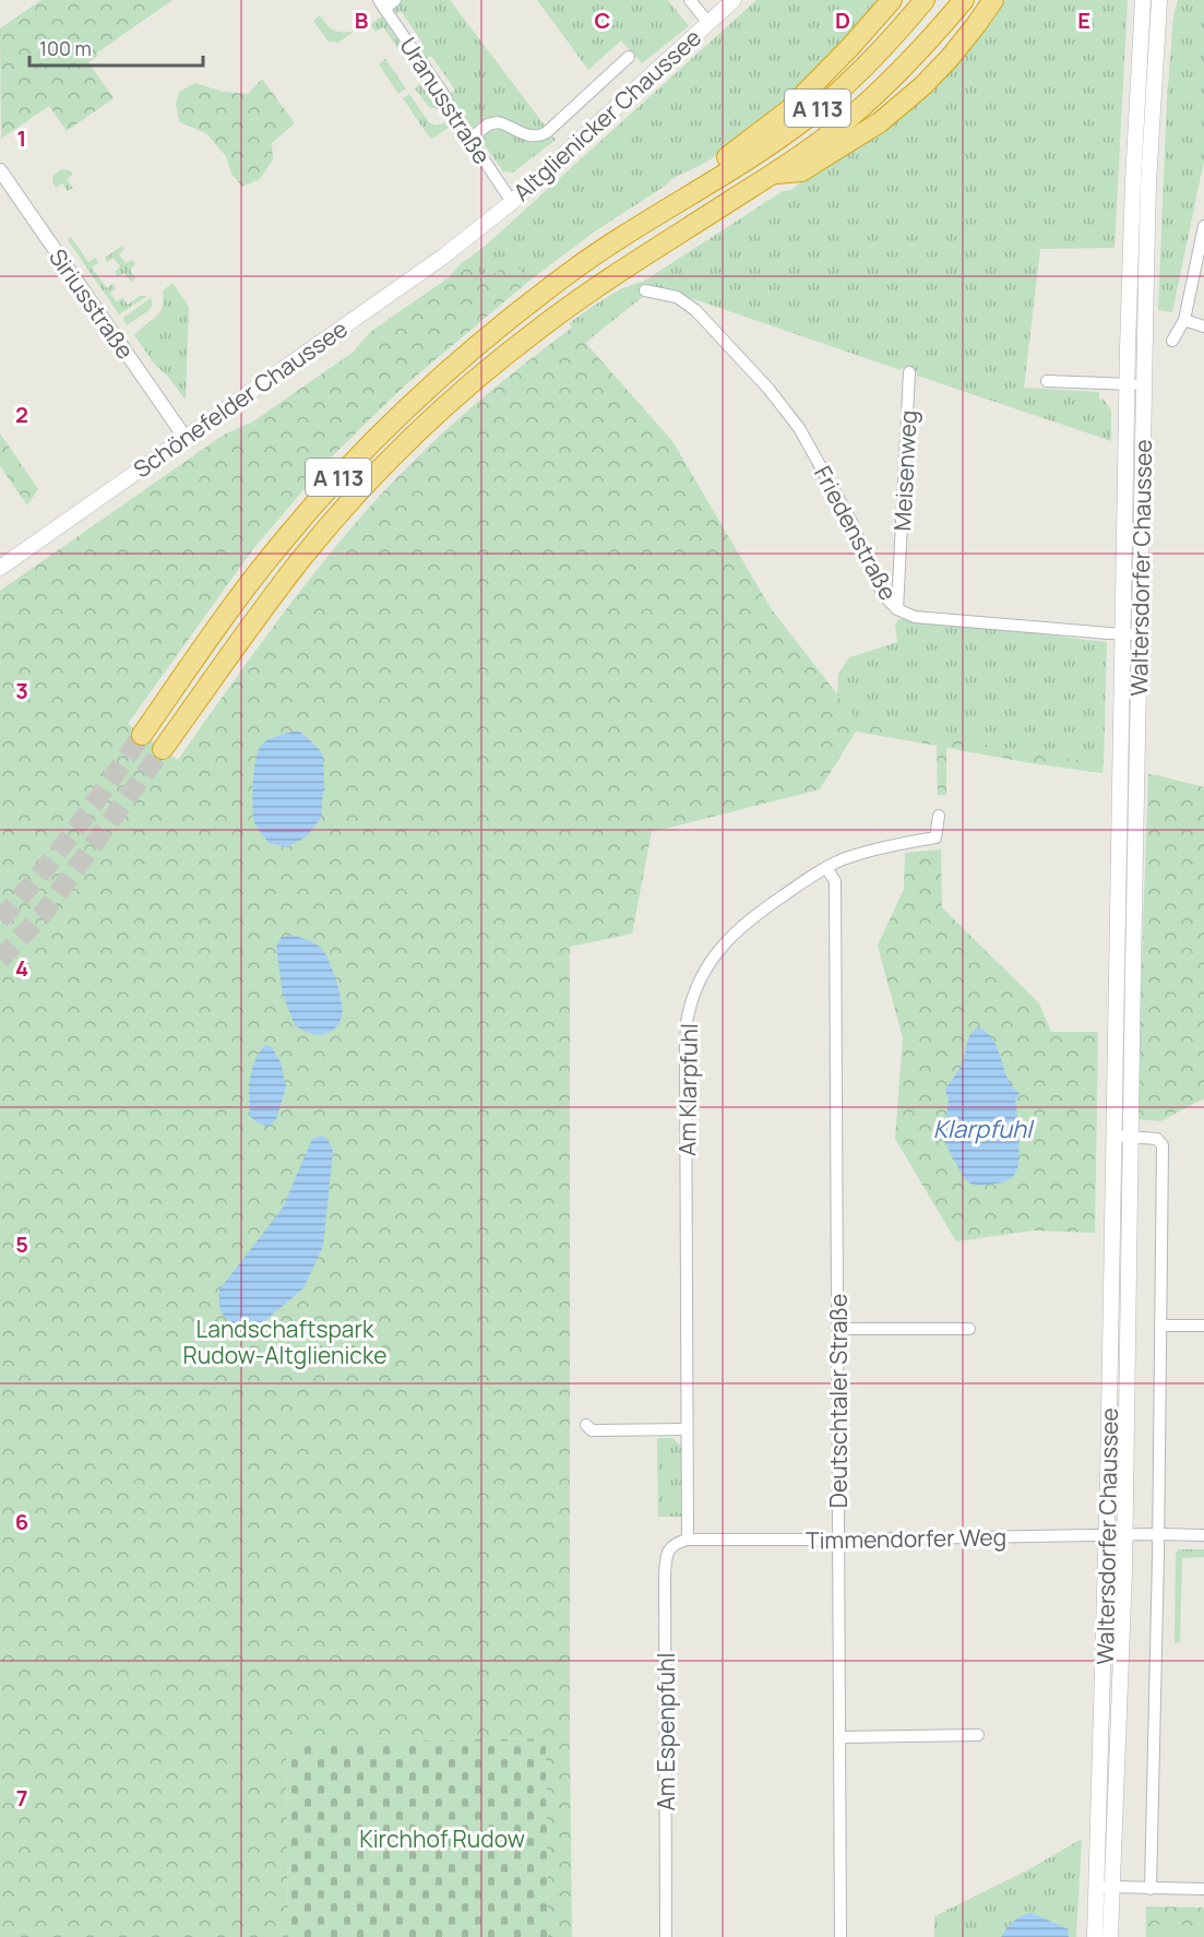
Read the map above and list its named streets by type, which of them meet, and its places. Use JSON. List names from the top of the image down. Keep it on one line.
{"streets":{"highway":["A 113"],"main road":["Altglienicker Chaussee","Schönefelder Chaussee","Waltersdorfer Chaussee"],"street":["Uranusstraße","Siriusstraße","Meisenweg","Friedenstraße","Am Klarpfuhl","Deutschtaler Straße","Timmendorfer Weg","Am Espenpfuhl"]},"crossings":[["Uranusstraße","Altglienicker Chaussee"],["Altglienicker Chaussee","Schönefelder Chaussee"],["Siriusstraße","Schönefelder Chaussee"],["Meisenweg","Friedenstraße"],["Friedenstraße","Waltersdorfer Chaussee"],["Waltersdorfer Chaussee","Timmendorfer Weg"],["Am Klarpfuhl","Deutschtaler Straße"],["Am Klarpfuhl","Timmendorfer Weg"],["Am Klarpfuhl","Am Espenpfuhl"],["Deutschtaler Straße","Timmendorfer Weg"],["Timmendorfer Weg","Am Espenpfuhl"]],"water":["Klarpfuhl"],"parks":["Landschaftspark Rudow-Altglienicke","Kirchhof Rudow"],"scale_bar":"100 m","grid":{"columns":["B","C","D","E"],"rows":["1","2","3","4","5","6","7"]}}
